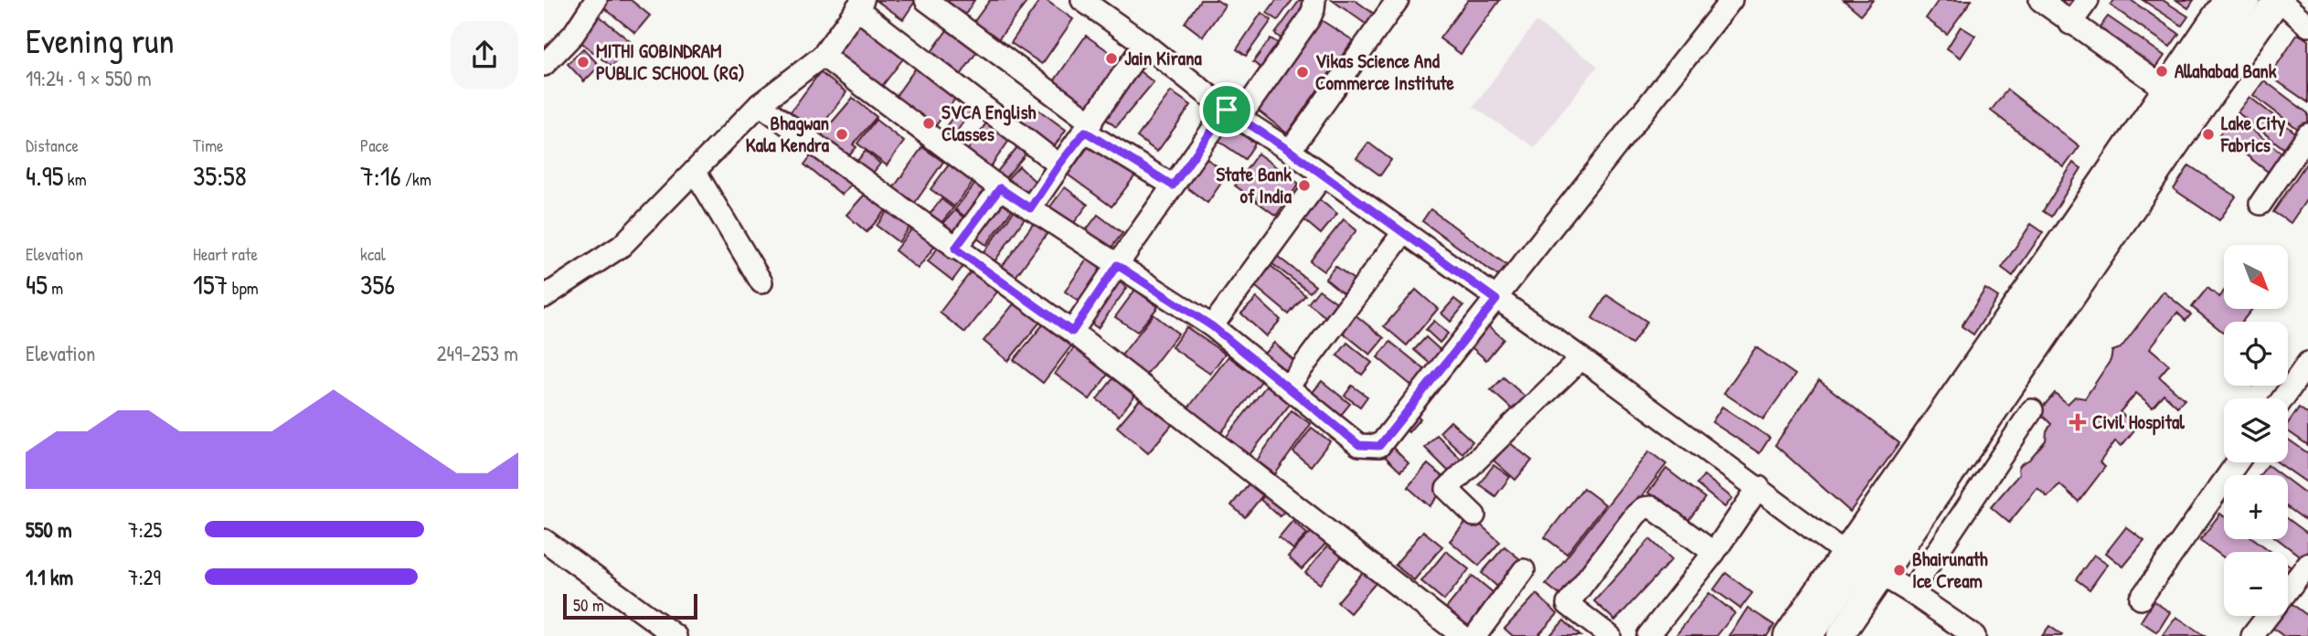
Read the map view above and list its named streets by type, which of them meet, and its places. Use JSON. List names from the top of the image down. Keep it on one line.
{"places":{"other":["Jain Kirana","MITHI GOBINDRAM PUBLIC SCHOOL (RG)","Allahabad Bank","Vikas Science And Commerce Institute","SVCA English Classes","Bhagwan Kala Kendra","Lake City Fabrics","State Bank of India","Bhairunath Ice Cream"],"health":["Civil Hospital"]},"scale_bar":"50 m","north":"bottom right","page":{"heading":["Evening run","19:24 · 9 × 550 m"],"stats":[["Distance","4.95 km"],["Time","35:58"],["Pace","7:16 /km"],["Elevation","45 m"],["Heart rate","157 bpm"],["kcal","356"]],"map_buttons":["+","−"],"chart":["Elevation","249–253 m"],"list":[{"name":"550 m","note":"7:25"},{"name":"1.1 km","note":"7:29"}],"scale":"50 m"}}
